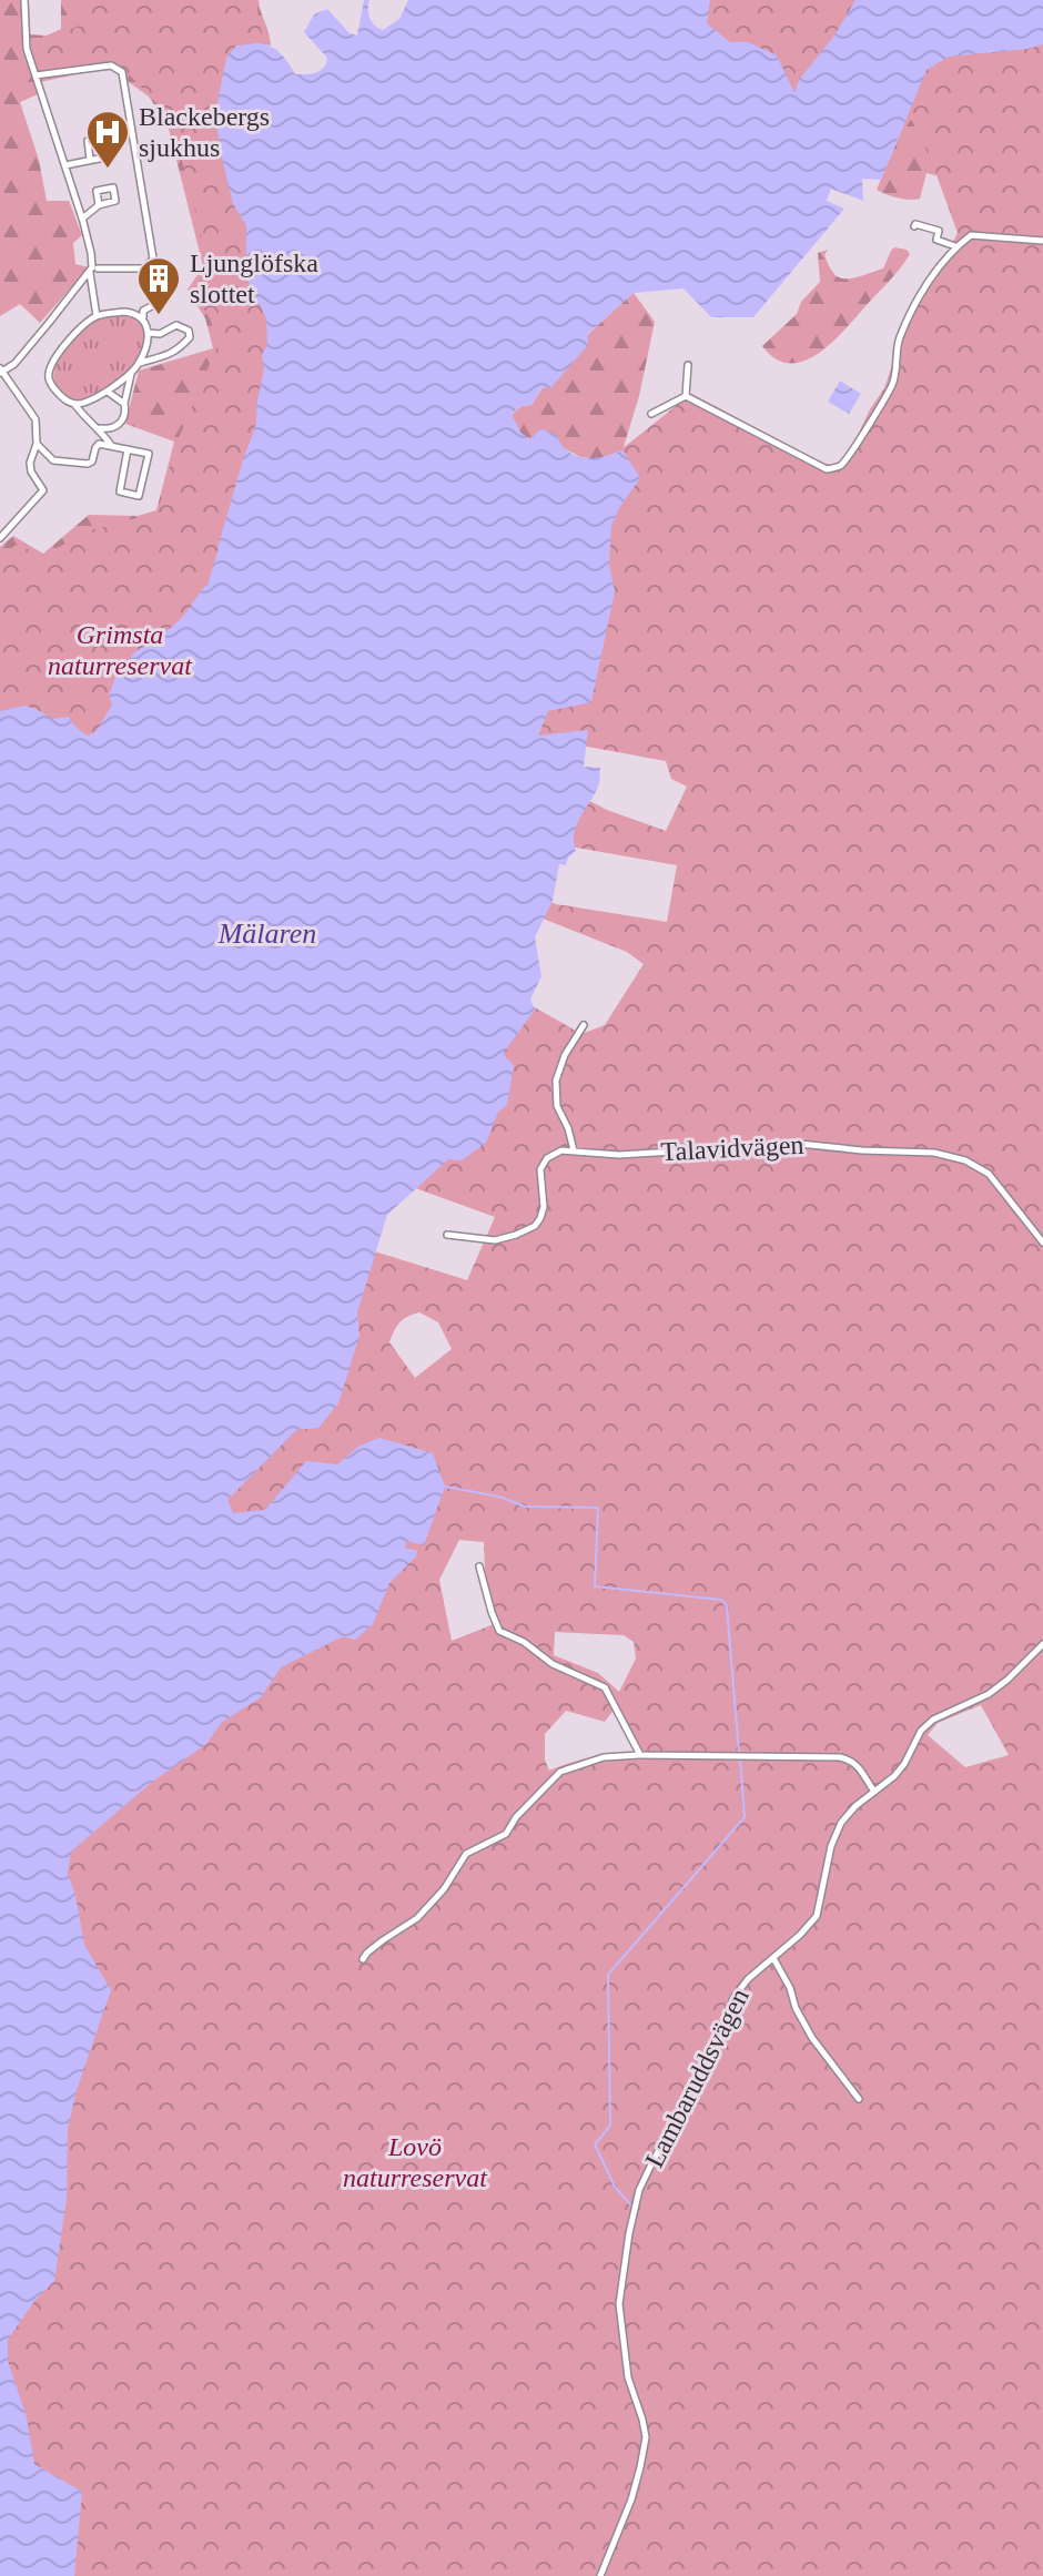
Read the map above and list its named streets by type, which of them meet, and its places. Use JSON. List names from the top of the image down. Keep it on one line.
{"streets":{"street":["Talavidvägen","Lambaruddsvägen"]},"water":["Mälaren"],"parks":["Grimsta naturreservat","Lovö naturreservat"],"places":{"hospital":["Blackebergs sjukhus"],"building":["Ljunglöfska slottet"]}}
